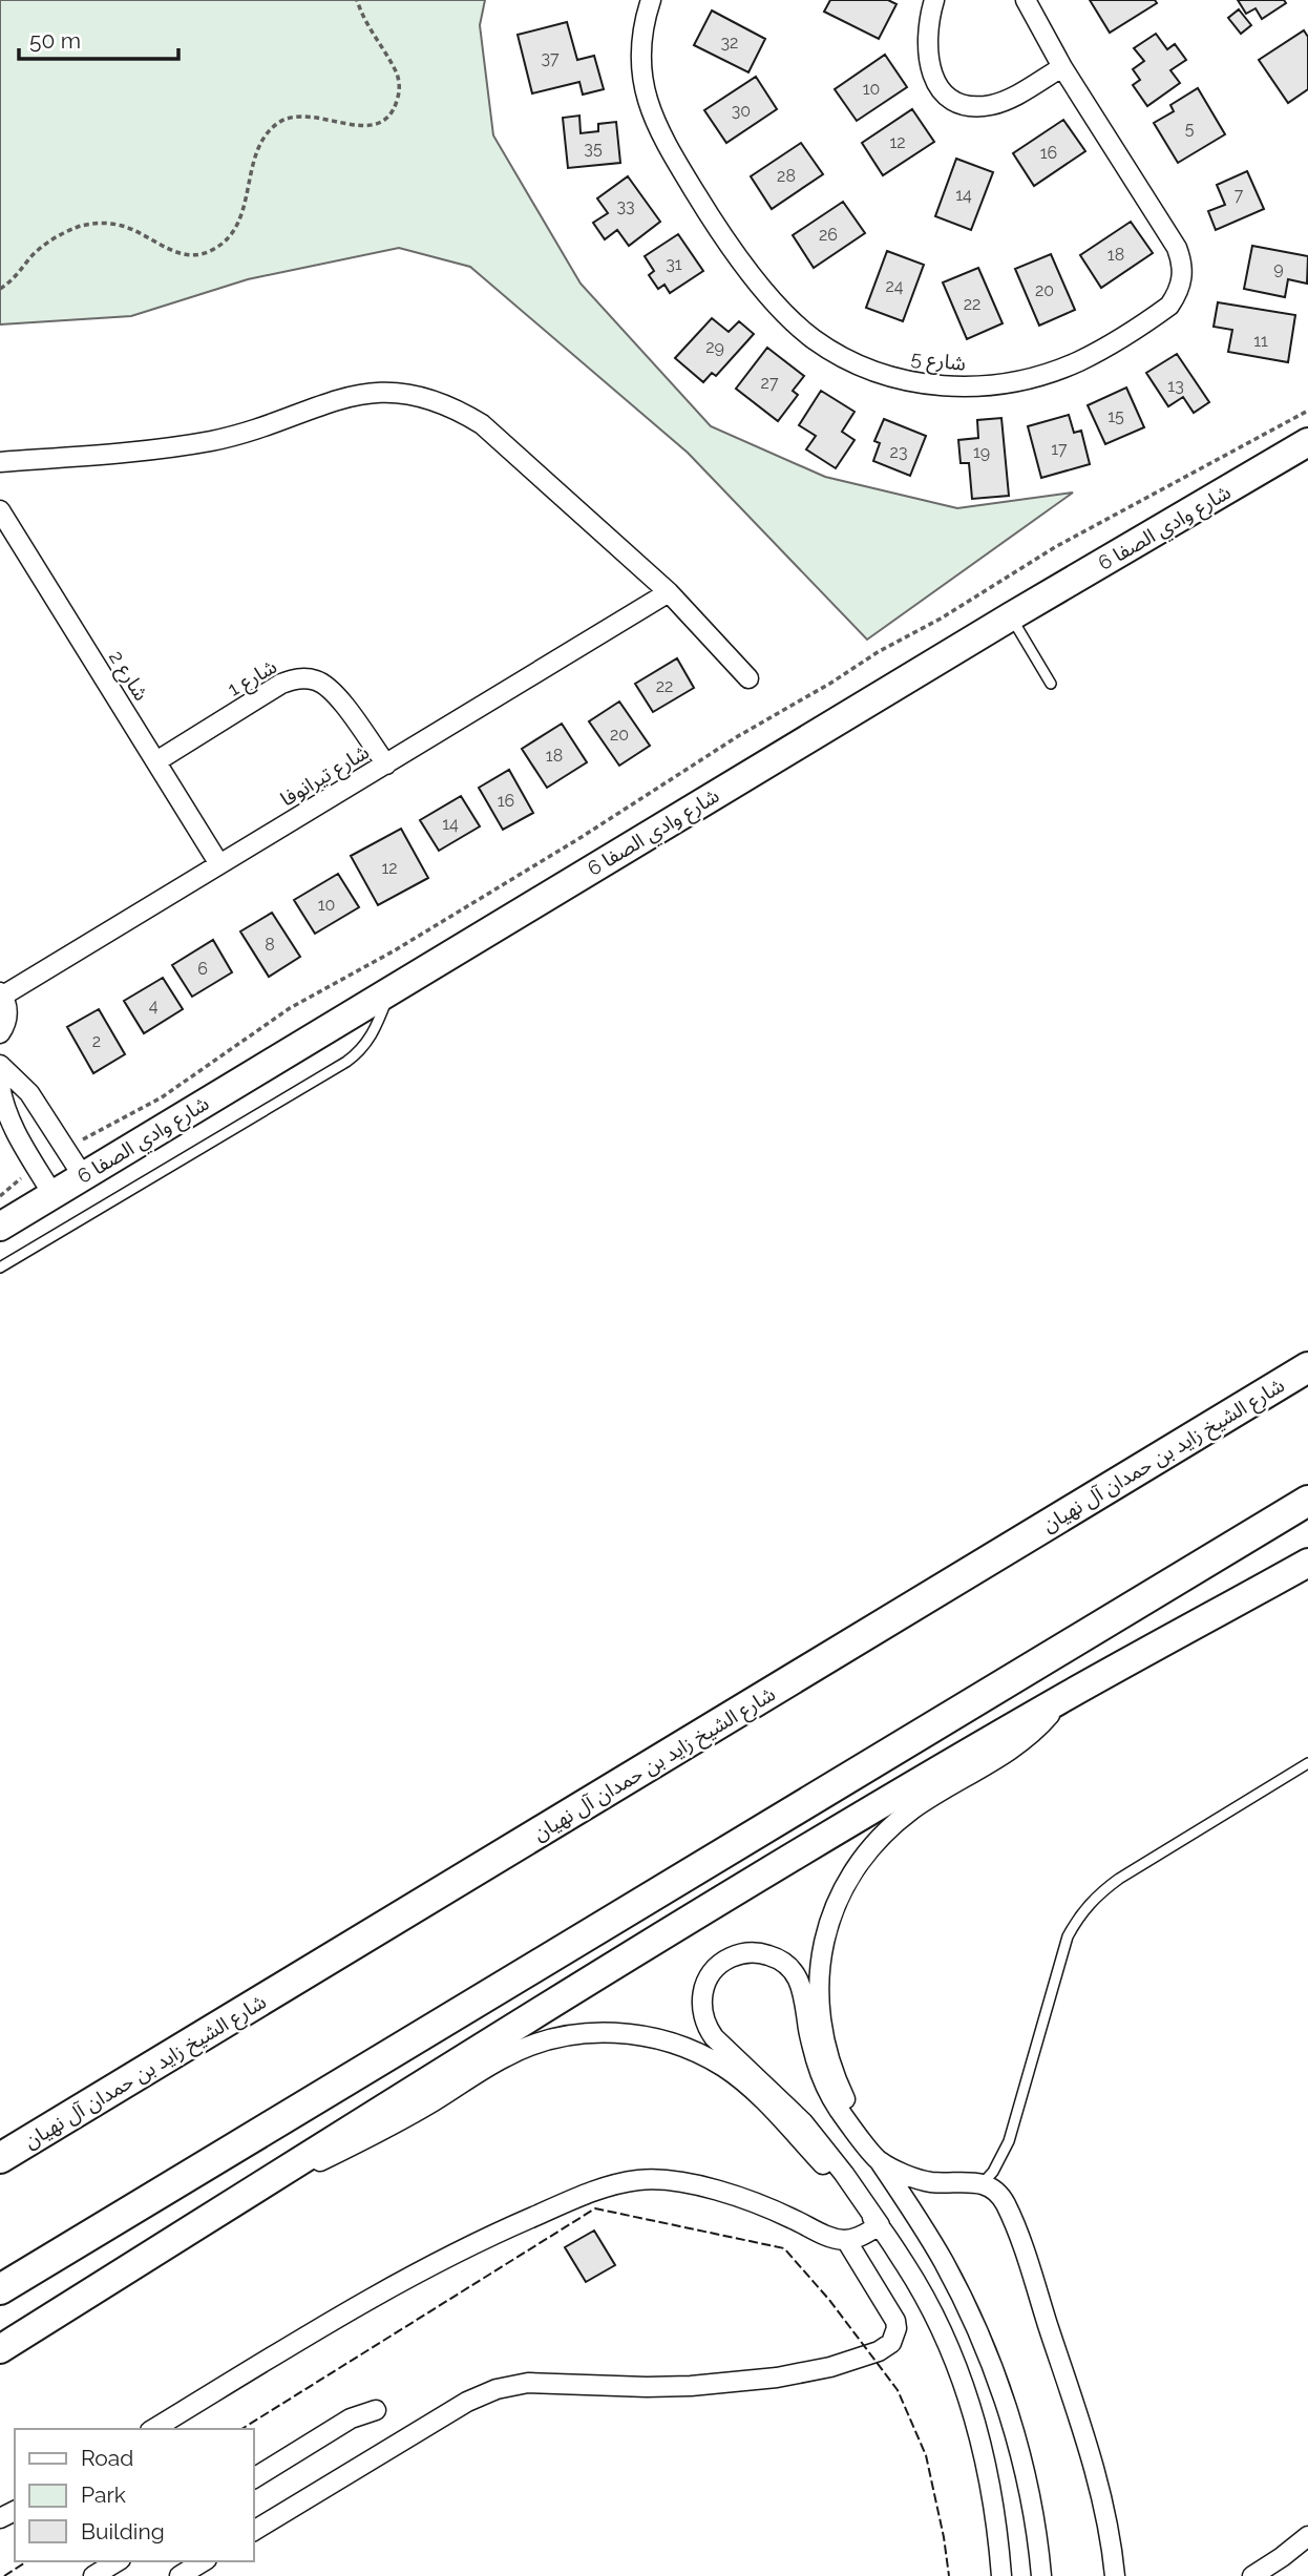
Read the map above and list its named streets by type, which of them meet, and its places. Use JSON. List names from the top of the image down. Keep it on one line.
{"streets":{"main road":["شارع الشيخ زايد بن حمدان آل نهيان"],"street":["شارع 5","شارع وادي الصفا 6","شارع 2","شارع 1","شارع تيرانوفا"]},"crossings":[["شارع 2","شارع 1"],["شارع 2","شارع تيرانوفا"],["شارع 1","شارع تيرانوفا"]],"house_numbers":["32","37","10","30","5","12","35","16","28","14","7","33","26","18","31","9","24","20","22","11","29","27","13","15","17","23","19","22","20","18","16","14","12","10","8","6","4","2"],"legend":["Road","Park","Building"],"scale_bar":"50 m"}
